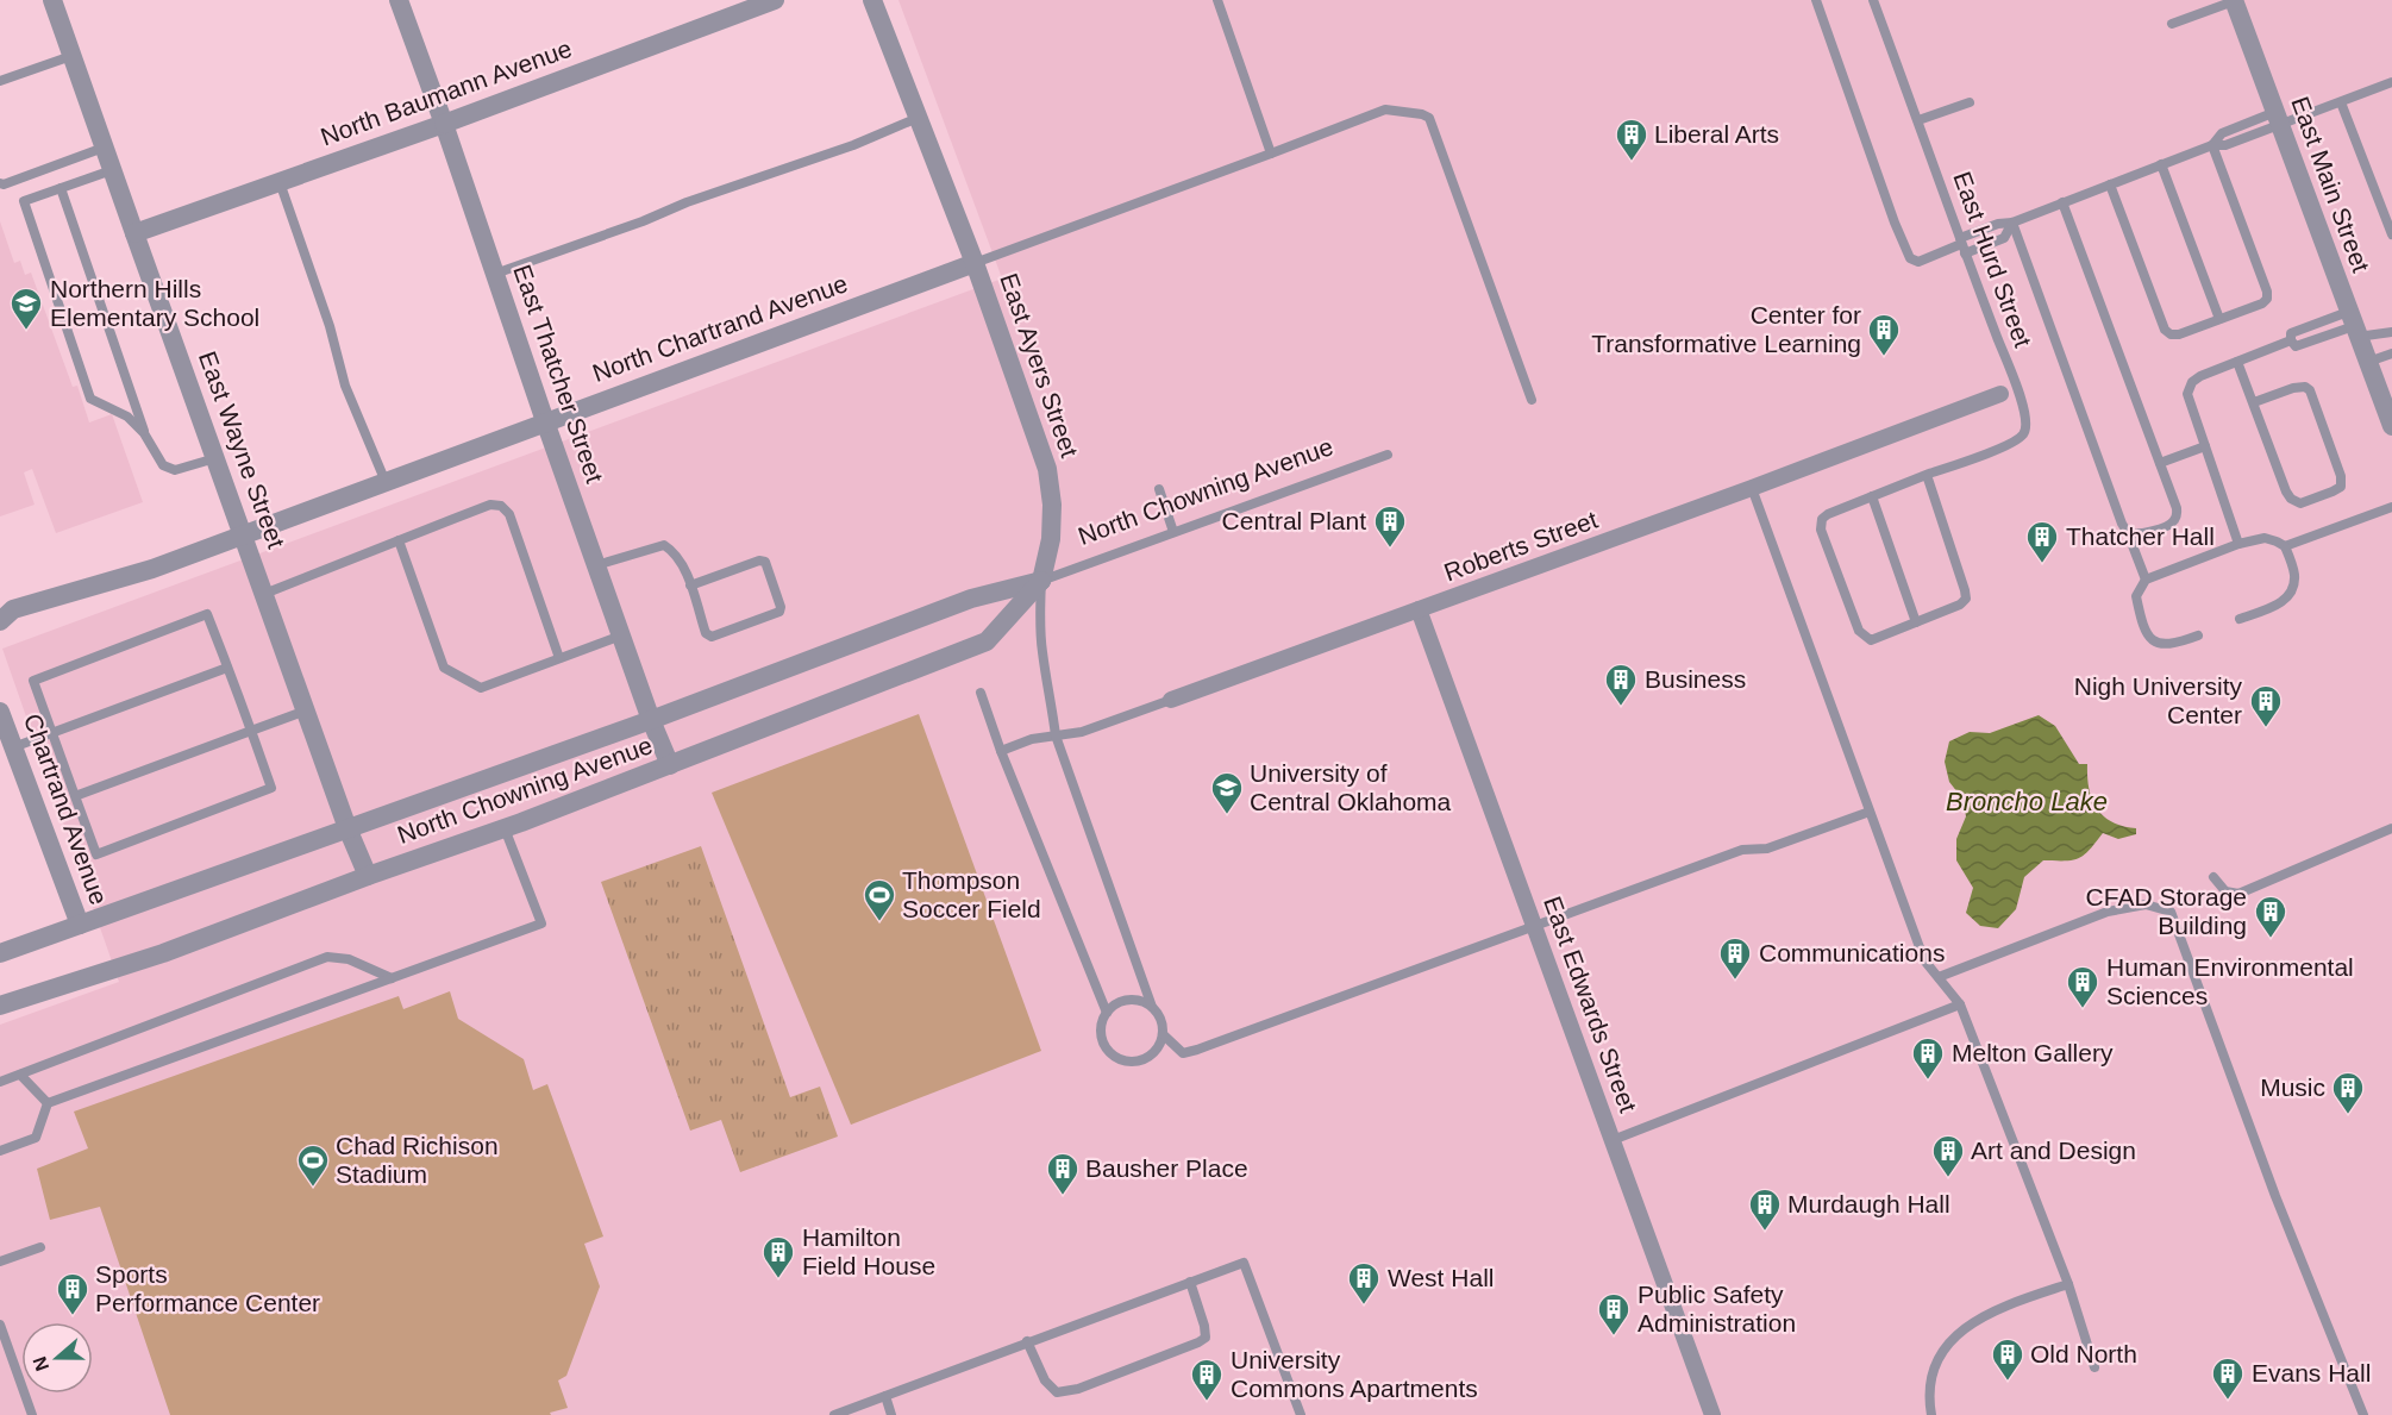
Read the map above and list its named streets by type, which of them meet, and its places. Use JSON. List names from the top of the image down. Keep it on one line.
{"streets":{"street":["North Baumann Avenue","East Main Street","North Chartrand Avenue","East Ayers Street","East Thatcher Street","East Wayne Street","North Chowning Avenue","Roberts Street","Chartrand Avenue","East Edwards Street"],"lane":["East Hurd Street"]},"crossings":[["North Baumann Avenue","East Thatcher Street"],["North Baumann Avenue","East Wayne Street"],["North Chartrand Avenue","East Ayers Street"],["North Chartrand Avenue","East Thatcher Street"],["North Chartrand Avenue","East Wayne Street"],["East Ayers Street","North Chowning Avenue"],["East Ayers Street","Roberts Street"],["East Thatcher Street","North Chowning Avenue"],["East Wayne Street","North Chowning Avenue"],["North Chowning Avenue","Chartrand Avenue"],["Roberts Street","East Edwards Street"]],"water":["Broncho Lake"],"places":{"building":["Liberal Arts","Center for Transformative Learning","Central Plant","Thatcher Hall","Business","Nigh University Center","CFAD Storage Building","Communications","Human Environmental Sciences","Melton Gallery","Music","Art and Design","Bausher Place","Murdaugh Hall","Hamilton Field House","West Hall","Sports Performance Center","Public Safety Administration","Old North","Evans Hall","University Commons Apartments"],"school or university":["Northern Hills Elementary School","University of Central Oklahoma"],"sports":["Thompson Soccer Field","Chad Richison Stadium"]},"north":"left"}
